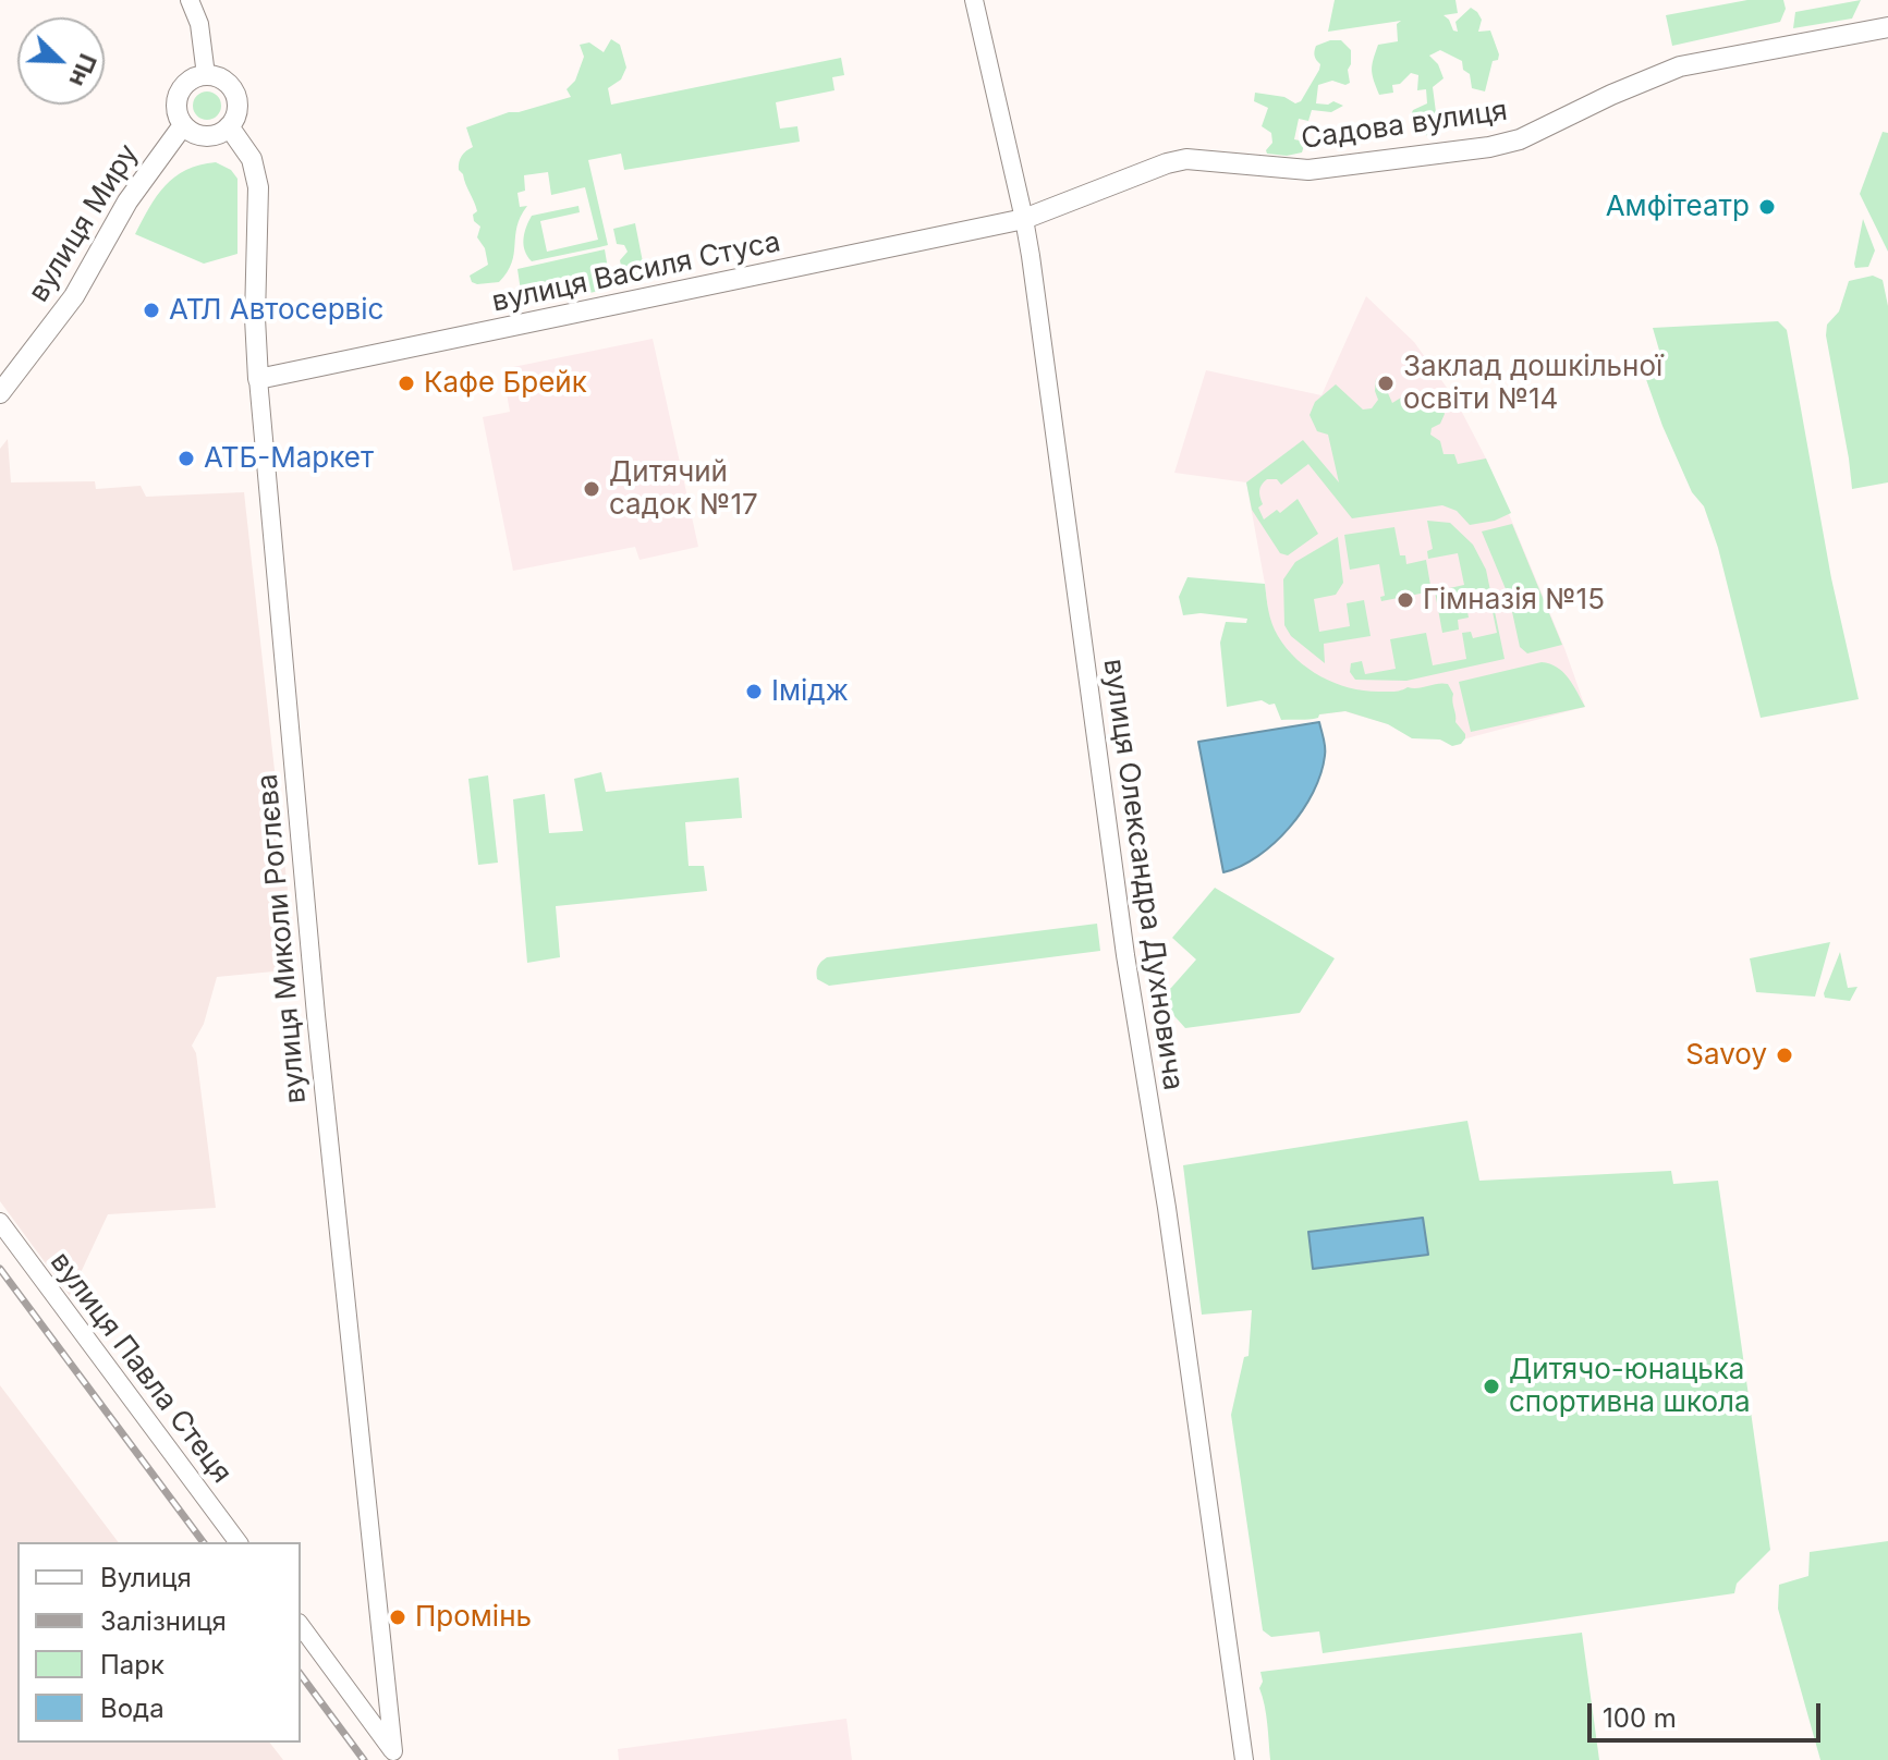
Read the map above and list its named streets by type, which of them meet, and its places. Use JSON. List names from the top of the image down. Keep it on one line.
{"streets":{"main road":["Садова вулиця","вулиця Миру","вулиця Василя Стуса","вулиця Миколи Роглєва"],"street":["вулиця Олександра Духновича","вулиця Павла Стеця"]},"crossings":[["Садова вулиця","вулиця Василя Стуса"],["Садова вулиця","вулиця Олександра Духновича"],["вулиця Миру","вулиця Миколи Роглєва"],["вулиця Василя Стуса","вулиця Олександра Духновича"],["вулиця Василя Стуса","вулиця Миколи Роглєва"]],"places":["Амфітеатр","АТЛ Автосервіс","Кафе Брейк","Заклад дошкільної освіти №14","АТБ-Маркет","Дитячий садок №17","Гімназія №15","Імідж","Savoy","Дитячо-юнацька спортивна школа","Промінь"],"legend":["Вулиця","Залізниця","Парк","Вода"],"scale_bar":"100 m","north":"bottom right"}
